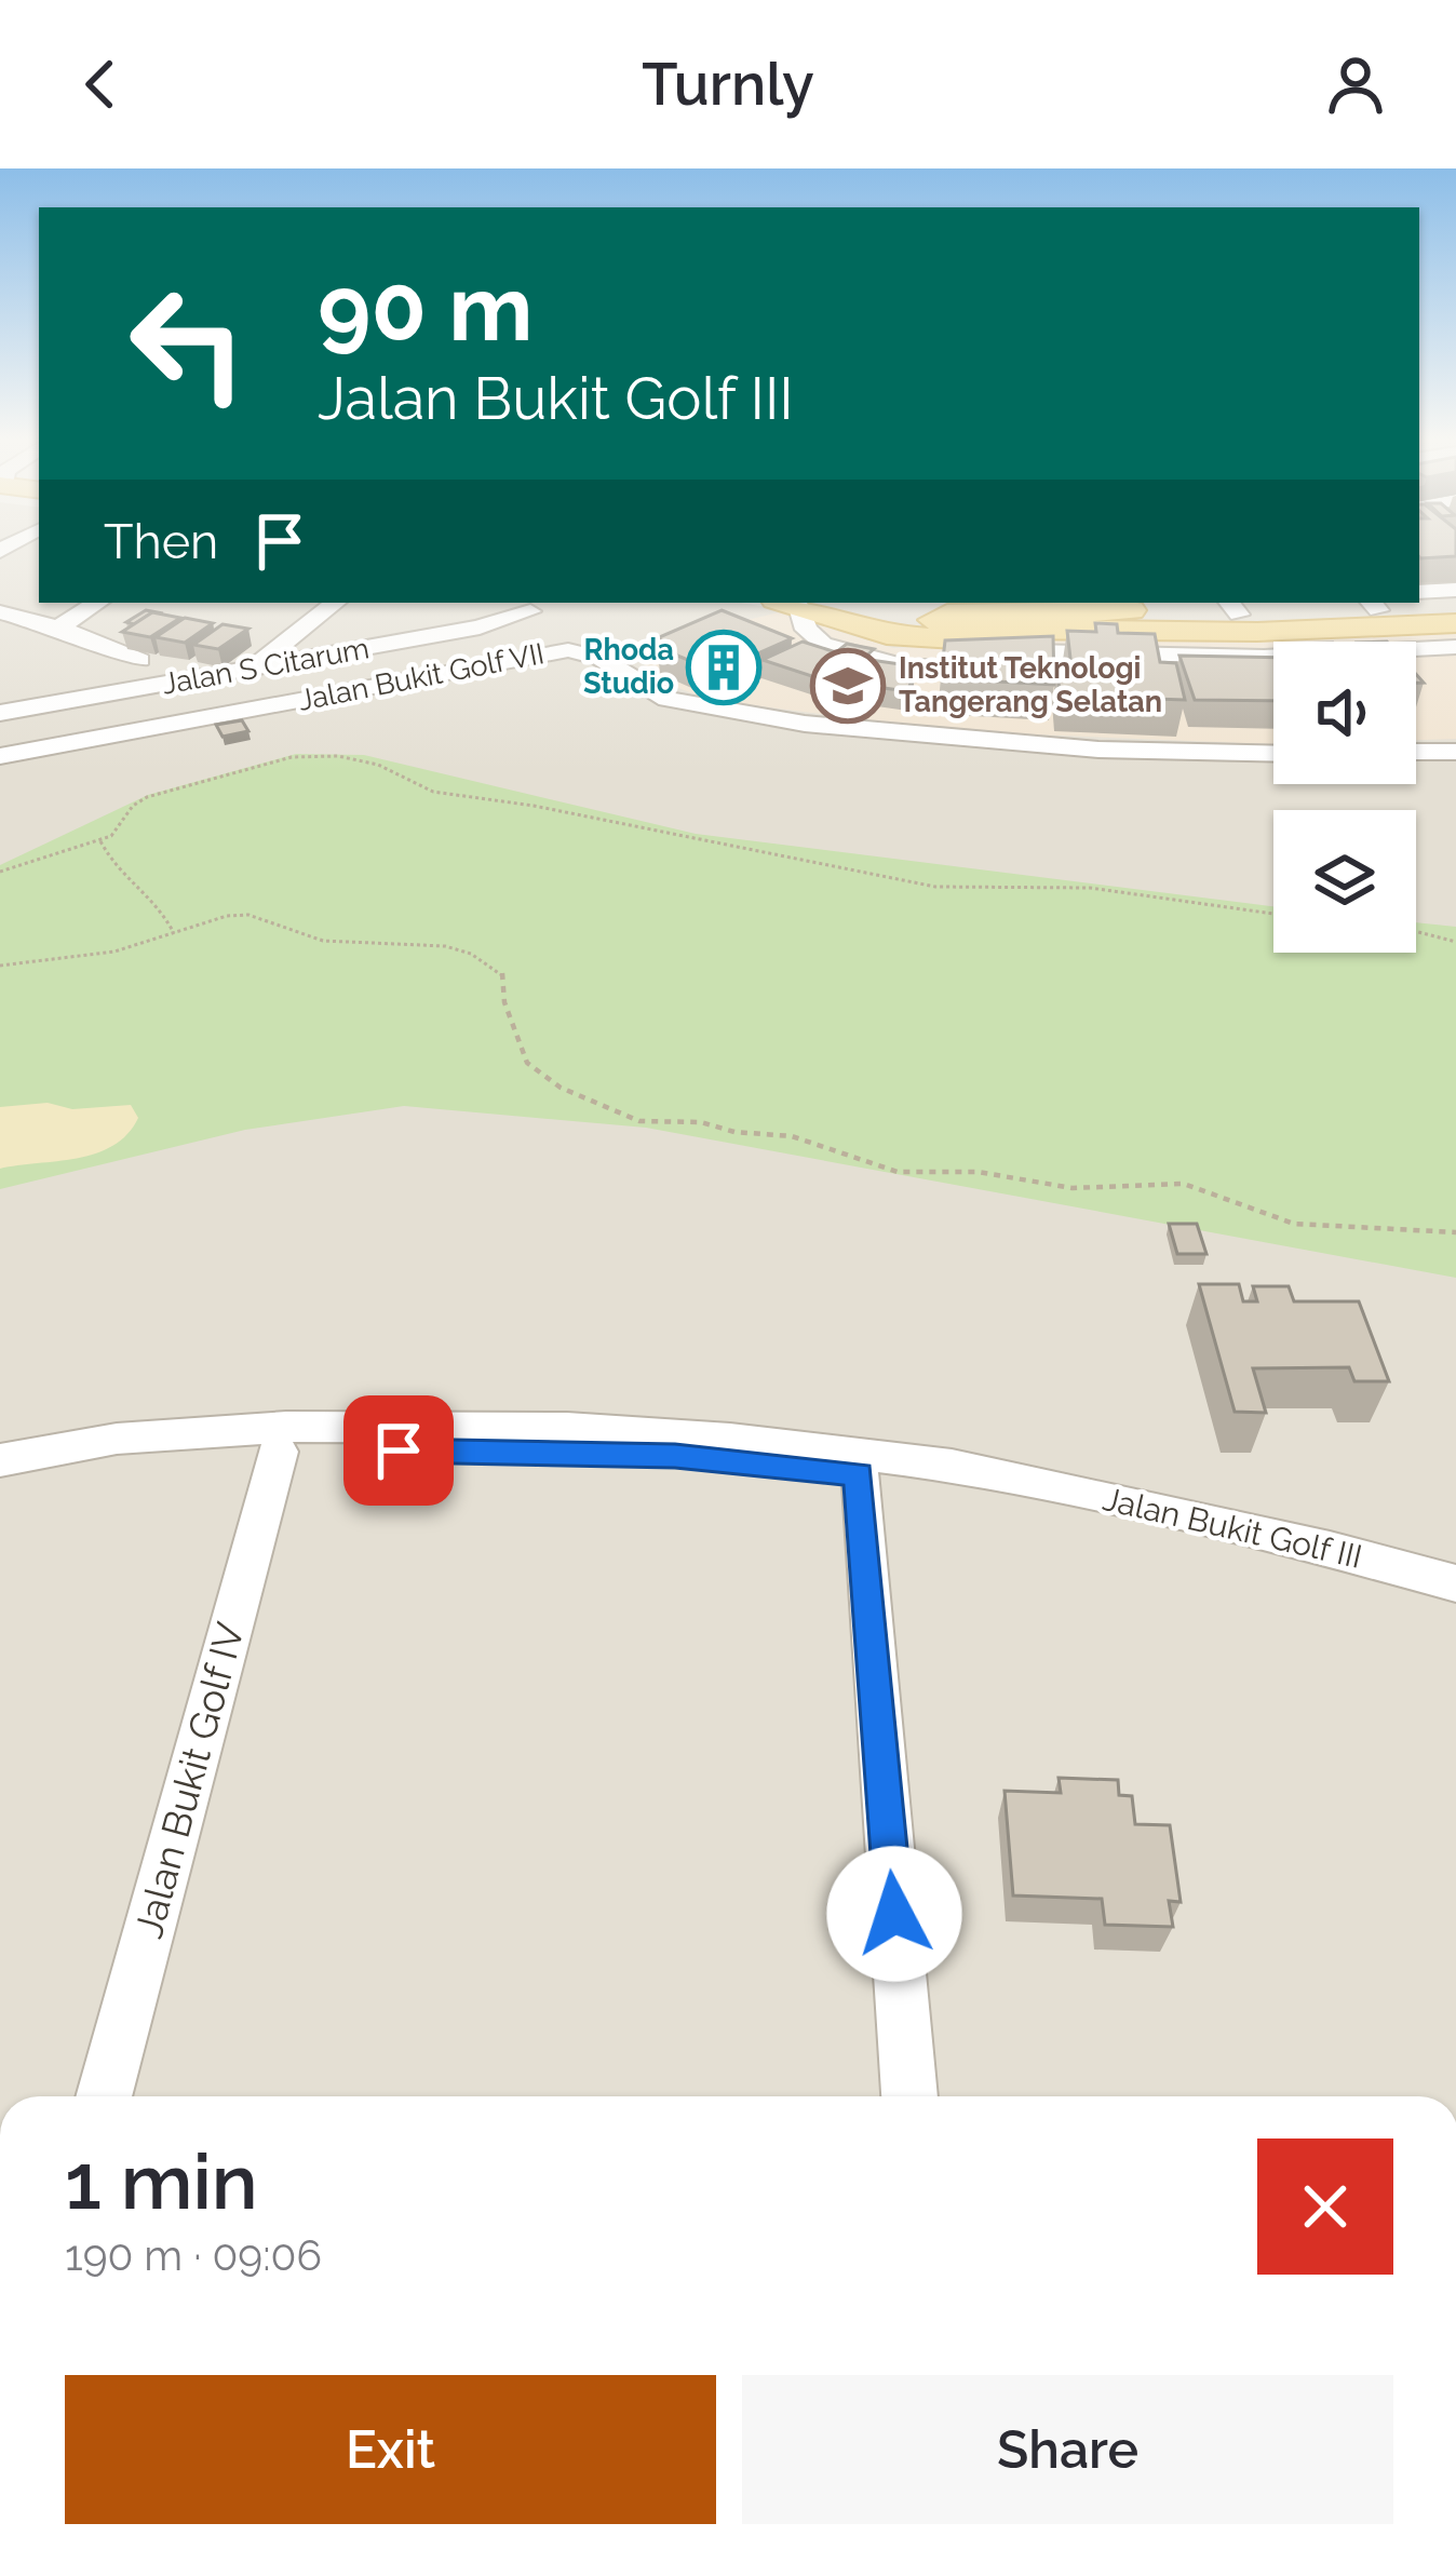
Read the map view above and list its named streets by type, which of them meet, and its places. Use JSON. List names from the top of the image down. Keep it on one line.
{"streets":{"street":["Jalan S Citarum","Jalan Bukit Golf VII","Jalan Bukit Golf III","Jalan Bukit Golf IV"]},"crossings":[["Jalan Bukit Golf III","Jalan Bukit Golf IV"]],"places":{"building":["Rhoda Studio"],"school or university":["Institut Teknologi Tangerang Selatan"]},"page":{"header":"Turnly","turn":["90 m","Jalan Bukit Golf III"],"then":"Then","heading":["1 min","190 m · 09:06"],"buttons":["Exit","Share"]}}
